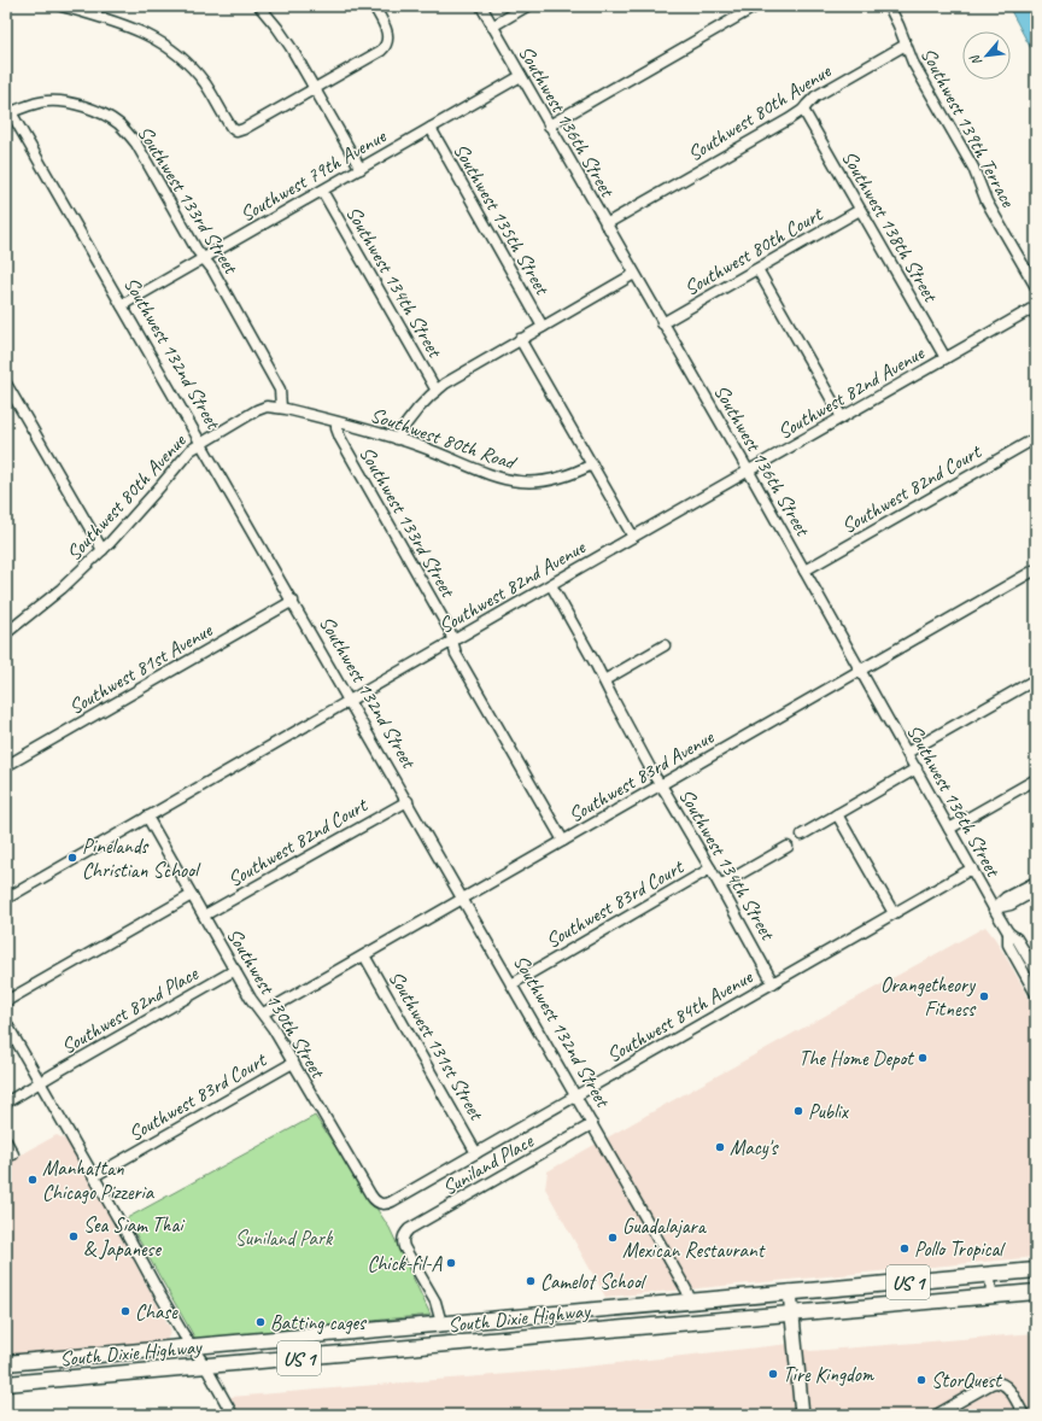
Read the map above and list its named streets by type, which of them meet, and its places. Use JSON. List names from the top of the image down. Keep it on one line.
{"streets":{"highway":["US 1","South Dixie Highway"],"street":["Southwest 80th Avenue","Southwest 136th Street","Southwest 139th Terrace","Southwest 79th Avenue","Southwest 133rd Street","Southwest 135th Street","Southwest 138th Street","Southwest 80th Court","Southwest 134th Street","Southwest 132nd Street","Southwest 82nd Avenue","Southwest 80th Road","Southwest 82nd Court","Southwest 81st Avenue","Southwest 83rd Avenue","Southwest 83rd Court","Southwest 130th Street","Southwest 82nd Place","Southwest 84th Avenue","Southwest 131st Street","Suniland Place"]},"crossings":[["Southwest 80th Avenue","Southwest 136th Street"],["Southwest 80th Avenue","Southwest 139th Terrace"],["Southwest 80th Avenue","Southwest 133rd Street"],["Southwest 80th Avenue","Southwest 138th Street"],["Southwest 80th Avenue","Southwest 132nd Street"],["Southwest 80th Avenue","Southwest 80th Road"],["Southwest 136th Street","Southwest 79th Avenue"],["Southwest 136th Street","Southwest 80th Court"],["Southwest 136th Street","Southwest 82nd Avenue"],["Southwest 136th Street","Southwest 82nd Court"],["Southwest 136th Street","Southwest 83rd Avenue"],["Southwest 136th Street","Southwest 84th Avenue"],["Southwest 79th Avenue","Southwest 133rd Street"],["Southwest 79th Avenue","Southwest 135th Street"],["Southwest 79th Avenue","Southwest 134th Street"],["Southwest 79th Avenue","Southwest 132nd Street"],["Southwest 133rd Street","Southwest 132nd Street"],["Southwest 133rd Street","Southwest 82nd Avenue"],["Southwest 133rd Street","Southwest 80th Road"],["Southwest 133rd Street","Southwest 83rd Avenue"],["Southwest 138th Street","Southwest 80th Court"],["Southwest 138th Street","Southwest 82nd Avenue"],["Southwest 134th Street","Southwest 82nd Avenue"],["Southwest 134th Street","Southwest 83rd Avenue"],["Southwest 134th Street","Southwest 83rd Court"],["Southwest 134th Street","Southwest 84th Avenue"],["Southwest 132nd Street","Southwest 82nd Avenue"],["Southwest 132nd Street","Southwest 82nd Court"],["Southwest 132nd Street","Southwest 81st Avenue"],["Southwest 132nd Street","Southwest 83rd Avenue"],["Southwest 132nd Street","Southwest 83rd Court"],["Southwest 132nd Street","Southwest 84th Avenue"],["Southwest 132nd Street","Suniland Place"],["Southwest 132nd Street","South Dixie Highway"],["Southwest 82nd Avenue","Southwest 130th Street"],["Southwest 82nd Court","Southwest 130th Street"],["Southwest 83rd Avenue","Southwest 130th Street"],["Southwest 83rd Avenue","Southwest 131st Street"],["Southwest 83rd Court","Southwest 130th Street"],["Southwest 130th Street","Southwest 82nd Place"],["Southwest 130th Street","Southwest 84th Avenue"],["Southwest 84th Avenue","Southwest 131st Street"],["Suniland Place","South Dixie Highway"]],"parks":["Suniland Park"],"places":["Pinelands Christian School","Orangetheory Fitness","The Home Depot","Publix","Macy's","Manhattan Chicago Pizzeria","Sea Siam Thai & Japanese","Guadalajara Mexican Restaurant","Pollo Tropical","Chick-fil-A","Camelot School","Chase","Batting cages","Tire Kingdom","StorQuest"],"north":"bottom left"}
